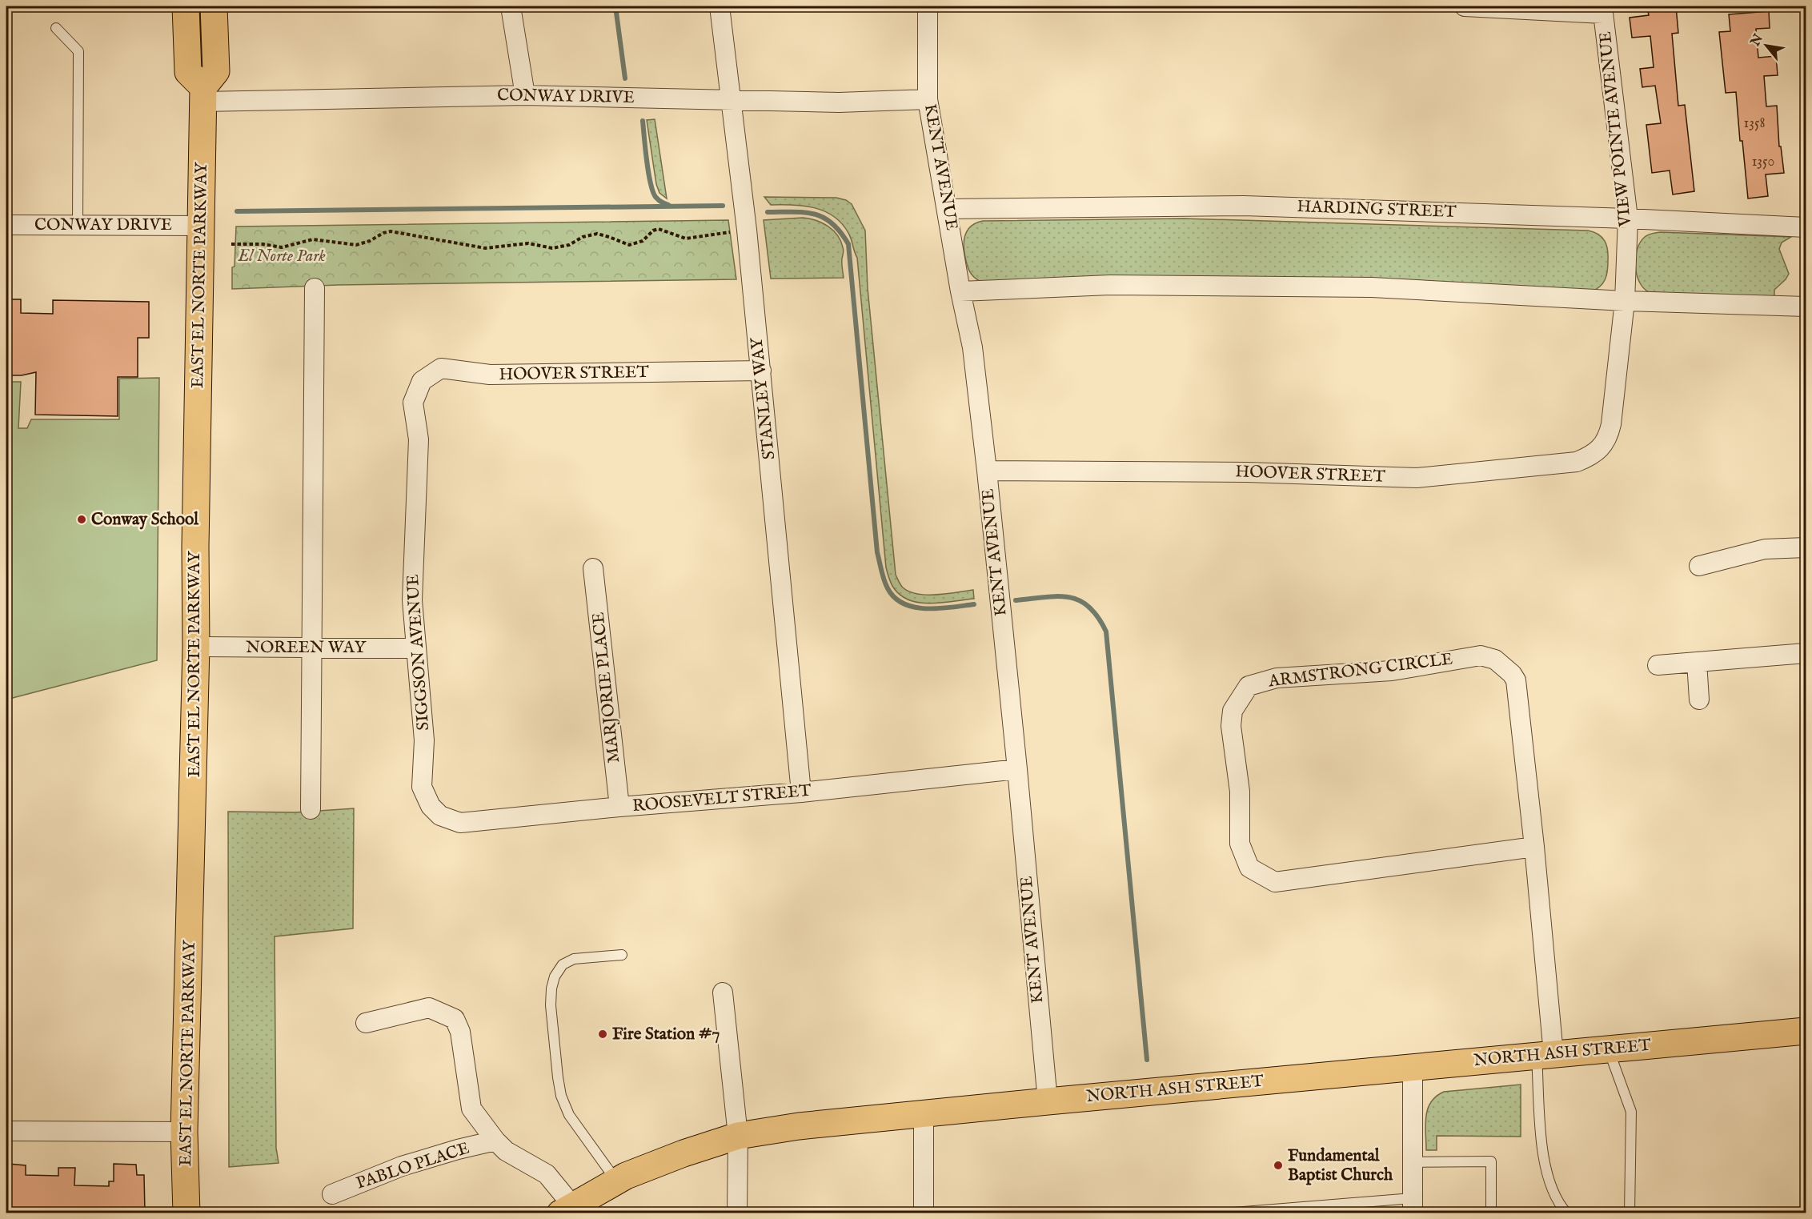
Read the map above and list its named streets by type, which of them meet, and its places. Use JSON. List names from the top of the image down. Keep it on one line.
{"streets":{"main road":["EAST EL NORTE PARKWAY","NORTH ASH STREET"],"street":["CONWAY DRIVE","VIEW POINTE AVENUE","KENT AVENUE","HARDING STREET","HOOVER STREET","STANLEY WAY","NOREEN WAY","SIGGSON AVENUE","ARMSTRONG CIRCLE","MARJORIE PLACE","ROOSEVELT STREET","PABLO PLACE"]},"crossings":[["CONWAY DRIVE","KENT AVENUE"],["CONWAY DRIVE","EAST EL NORTE PARKWAY"],["CONWAY DRIVE","STANLEY WAY"],["VIEW POINTE AVENUE","HARDING STREET"],["VIEW POINTE AVENUE","HOOVER STREET"],["KENT AVENUE","HARDING STREET"],["KENT AVENUE","HOOVER STREET"],["KENT AVENUE","ROOSEVELT STREET"],["KENT AVENUE","NORTH ASH STREET"],["EAST EL NORTE PARKWAY","NOREEN WAY"],["HOOVER STREET","STANLEY WAY"],["HOOVER STREET","SIGGSON AVENUE"],["STANLEY WAY","ROOSEVELT STREET"],["NOREEN WAY","SIGGSON AVENUE"],["SIGGSON AVENUE","ROOSEVELT STREET"],["ARMSTRONG CIRCLE","NORTH ASH STREET"],["MARJORIE PLACE","ROOSEVELT STREET"]],"parks":["El Norte Park"],"places":["Conway School","Fire Station #7","Fundamental Baptist Church"],"house_numbers":["1358","1350"],"north":"top left"}
